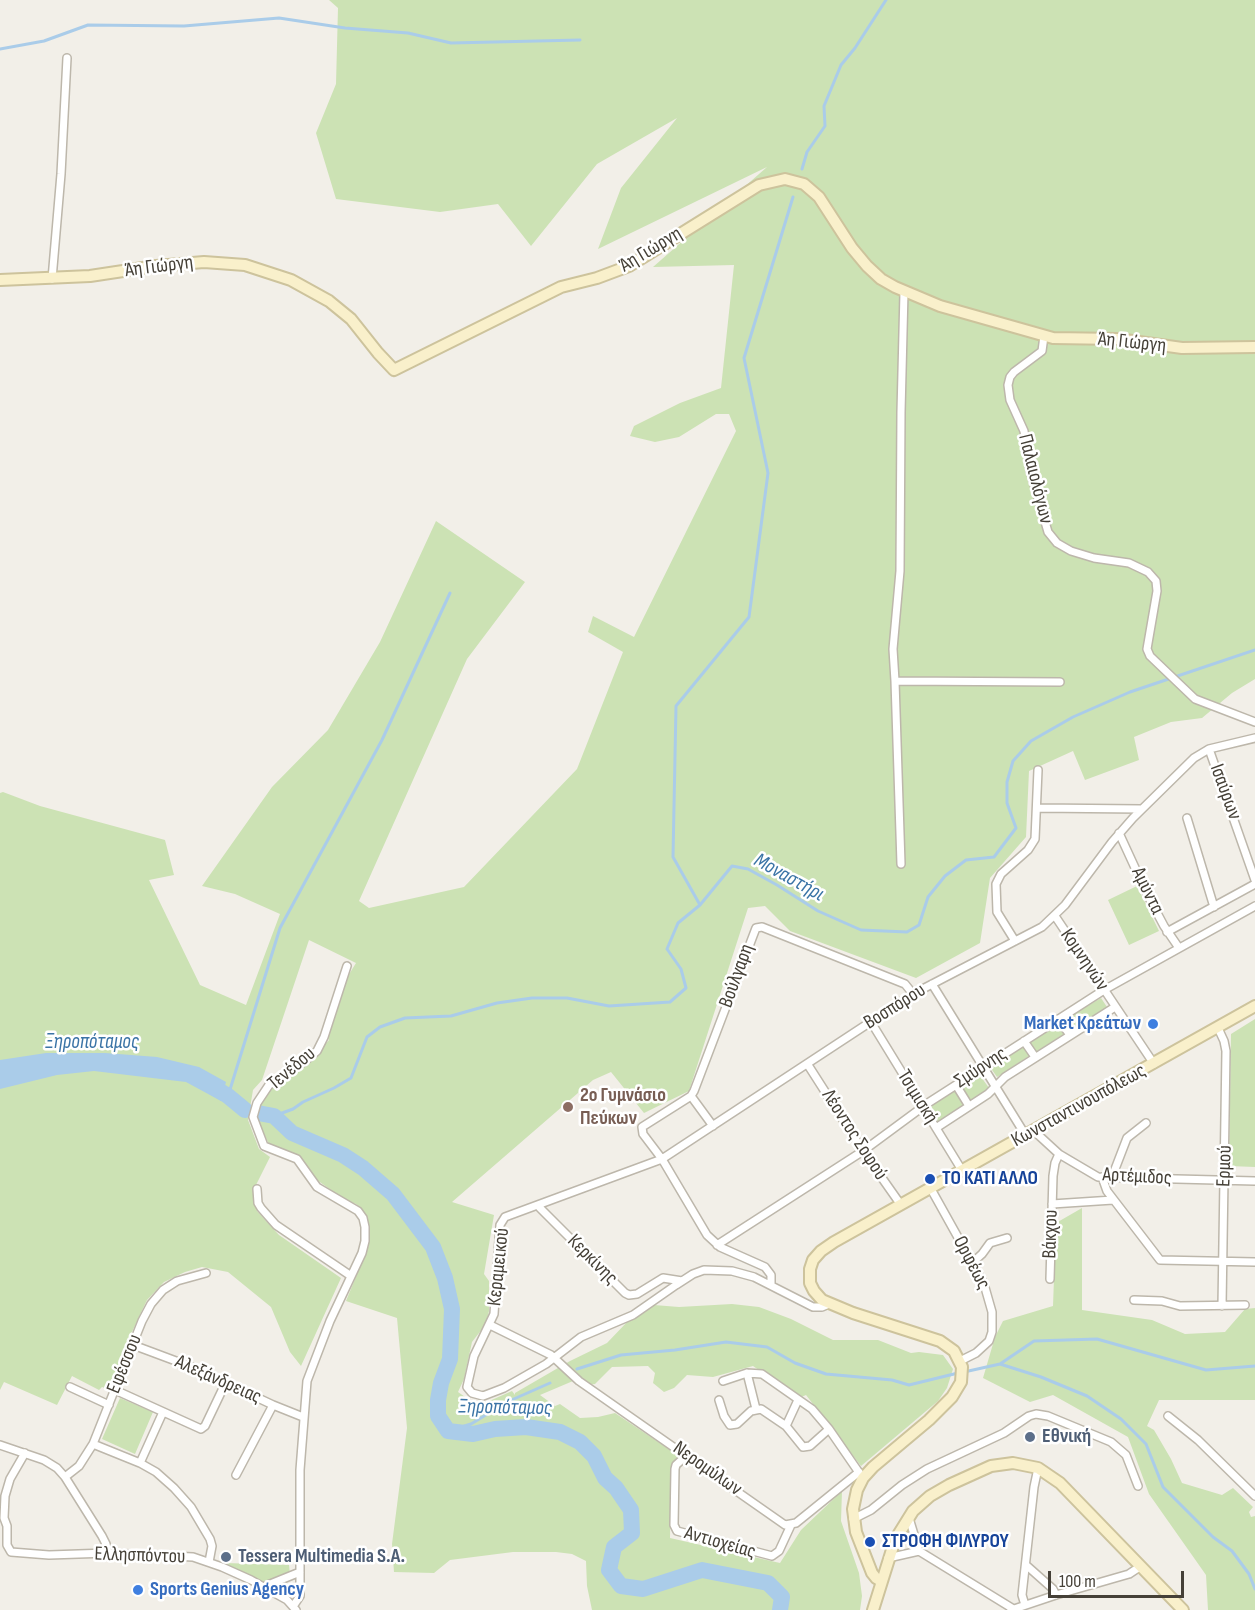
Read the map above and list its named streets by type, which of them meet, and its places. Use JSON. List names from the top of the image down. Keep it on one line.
{"streets":{"main road":["Άη Γιώργη","Κωνσταντινουπόλεως"],"street":["Παλαιολόγων","Ισαύρων","Αμύντα","Κομνηνών","Βούλγαρη","Βοσπόρου","Σμύρνης","Τενέδου","Τσιμισκή","Λέοντος Σοφού","Ερμού","Αρτέμιδος","Βάκχου","Κερκίνης","Ορφέως","Κεραμεικού","Εφέσσου","Αλεξάνδρειας","Νερομύλων","Αντιοχείας","Ελλησπόντου"]},"crossings":[["Άη Γιώργη","Παλαιολόγων"],["Ισαύρων","Βοσπόρου"],["Αμύντα","Βοσπόρου"],["Αμύντα","Σμύρνης"],["Κομνηνών","Βοσπόρου"],["Κομνηνών","Σμύρνης"],["Κομνηνών","Κωνσταντινουπόλεως"],["Βούλγαρη","Βοσπόρου"],["Βοσπόρου","Τσιμισκή"],["Βοσπόρου","Λέοντος Σοφού"],["Βοσπόρου","Αρτέμιδος"],["Βοσπόρου","Κερκίνης"],["Βοσπόρου","Κεραμεικού"],["Σμύρνης","Τσιμισκή"],["Σμύρνης","Λέοντος Σοφού"],["Σμύρνης","Αρτέμιδος"],["Τσιμισκή","Κωνσταντινουπόλεως"],["Κωνσταντινουπόλεως","Λέοντος Σοφού"],["Κωνσταντινουπόλεως","Ερμού"],["Κωνσταντινουπόλεως","Αρτέμιδος"],["Κωνσταντινουπόλεως","Ορφέως"],["Ερμού","Αρτέμιδος"],["Αρτέμιδος","Βάκχου"],["Κερκίνης","Κεραμεικού"],["Κεραμεικού","Νερομύλων"],["Εφέσσου","Αλεξάνδρειας"],["Νερομύλων","Αντιοχείας"]],"water":["Μοναστήρι","Ξηροπόταμος"],"places":["Market Κρεάτων","2ο Γυμνάσιο Πεύκων","ΤΟ ΚΑΤΙ ΑΛΛΟ","Εθνική","ΣΤΡΟΦΗ ΦΙΛΥΡΟΥ","Tessera Multimedia S.A.","Sports Genius Agency"],"scale_bar":"100 m"}
